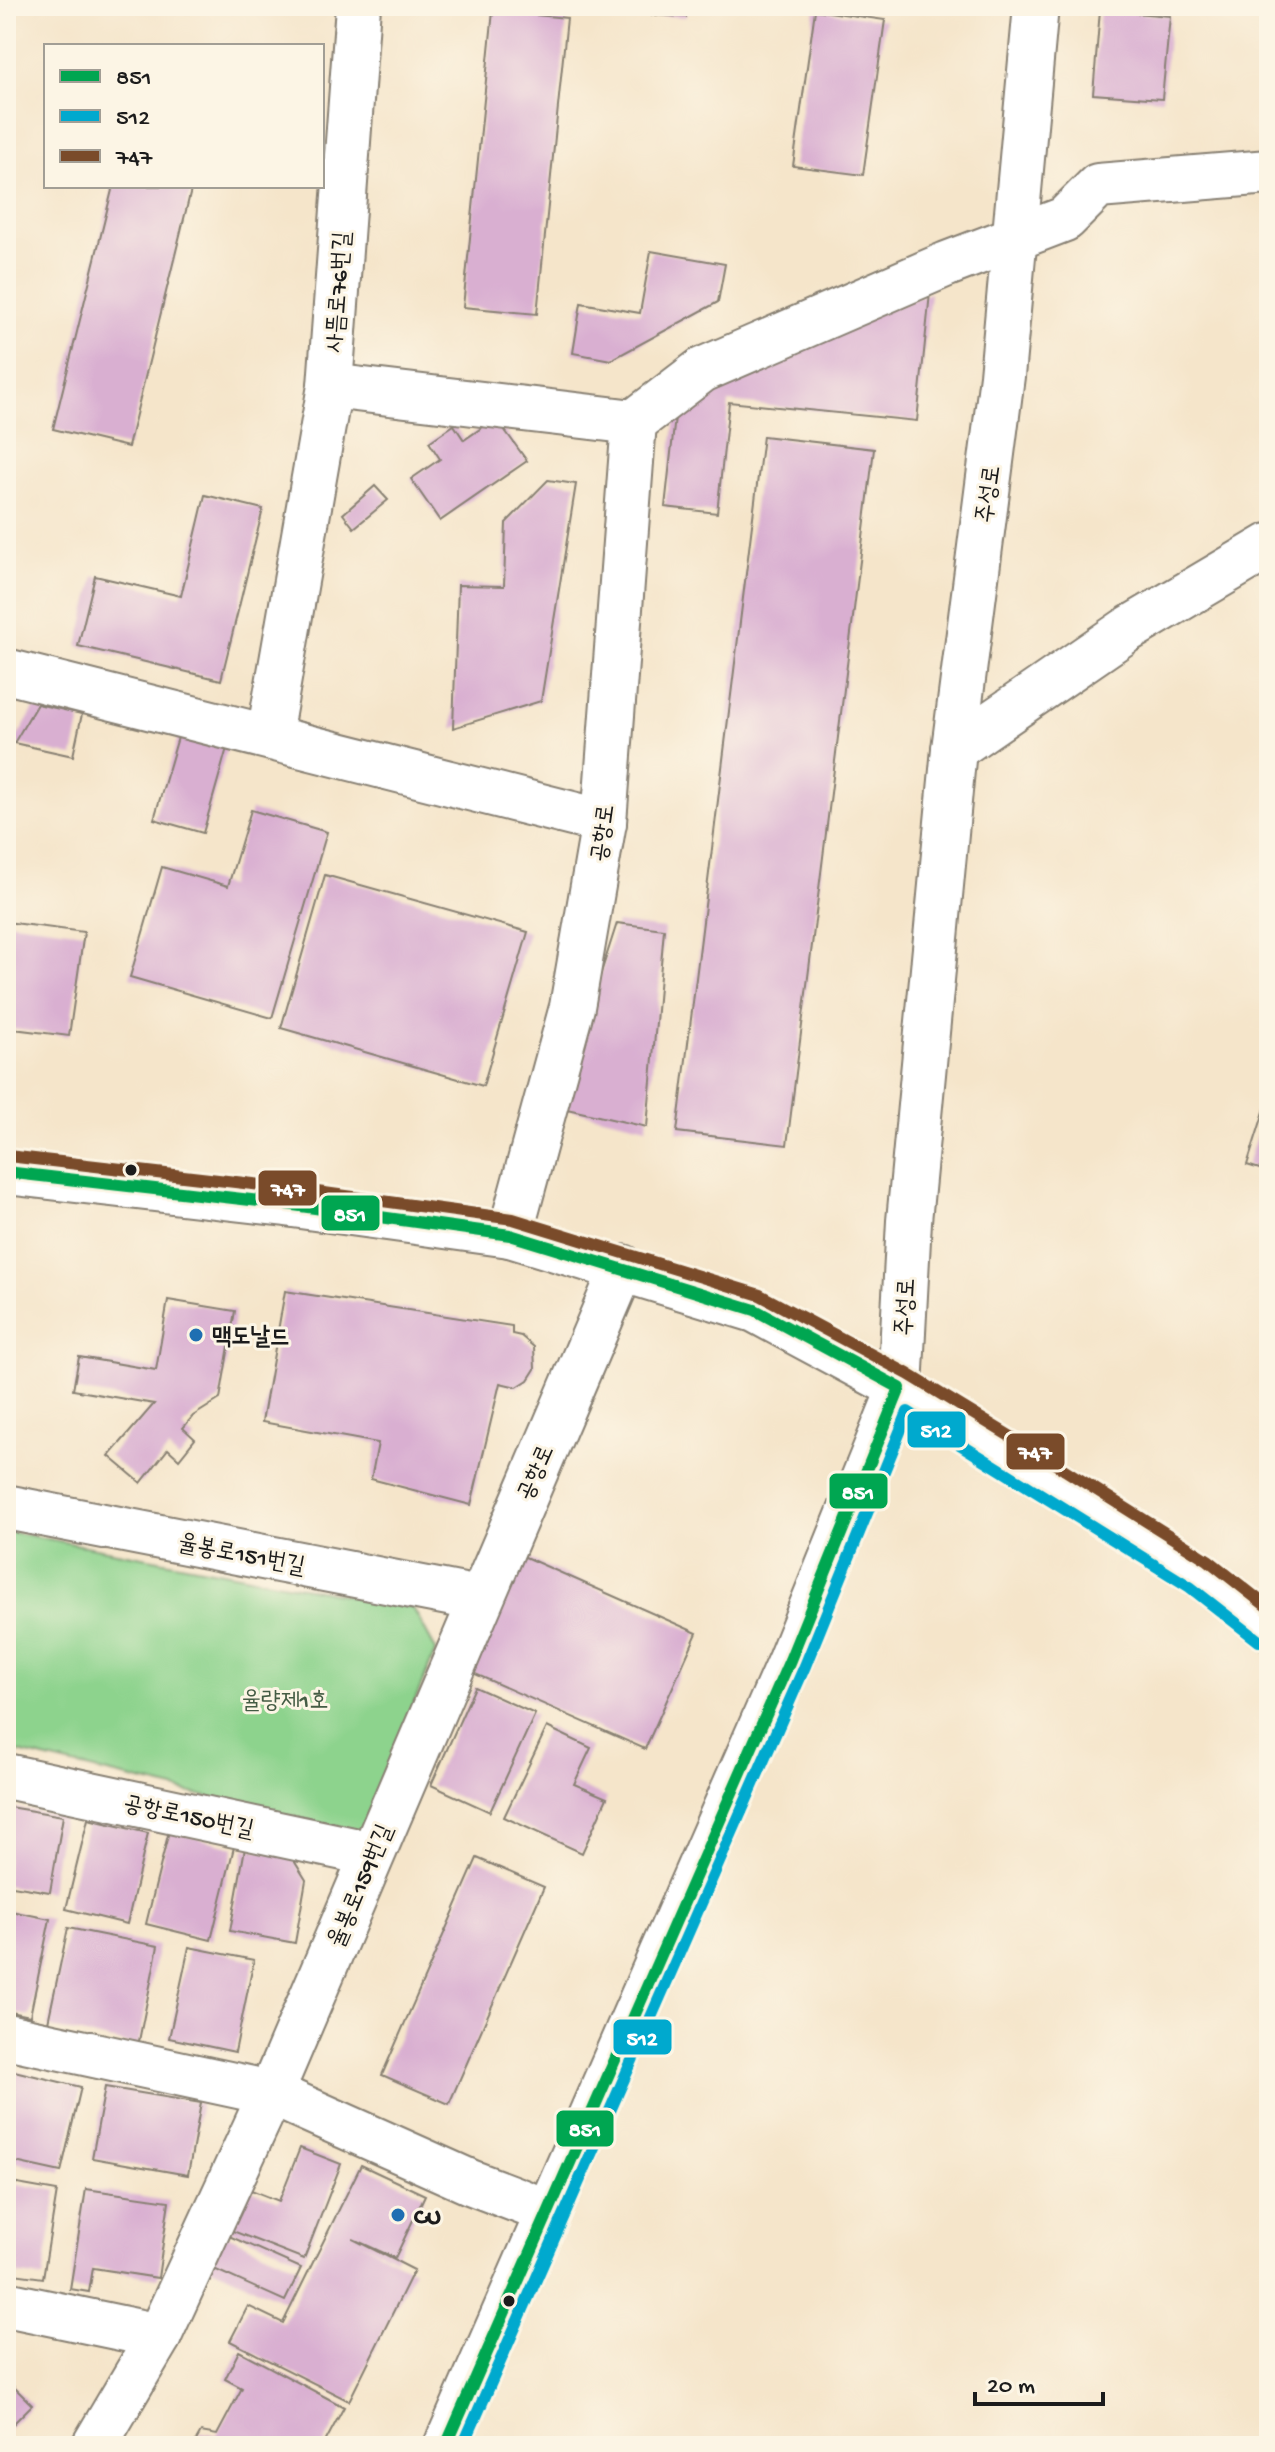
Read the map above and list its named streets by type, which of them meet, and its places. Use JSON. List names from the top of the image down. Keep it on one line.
{"streets":{"street":["사뜸로76번길","주성로","공항로","율봉로151번길","공항로150번길","율봉로159번길"]},"crossings":[["사뜸로76번길","공항로"],["공항로","율봉로151번길"],["공항로","율봉로159번길"],["공항로150번길","율봉로159번길"]],"parks":["율량제1호"],"places":["맥도날드","CU"],"lines":["transit line 747","transit line 851","transit line 512"],"legend":["851","512","747"],"scale_bar":"20 m"}
